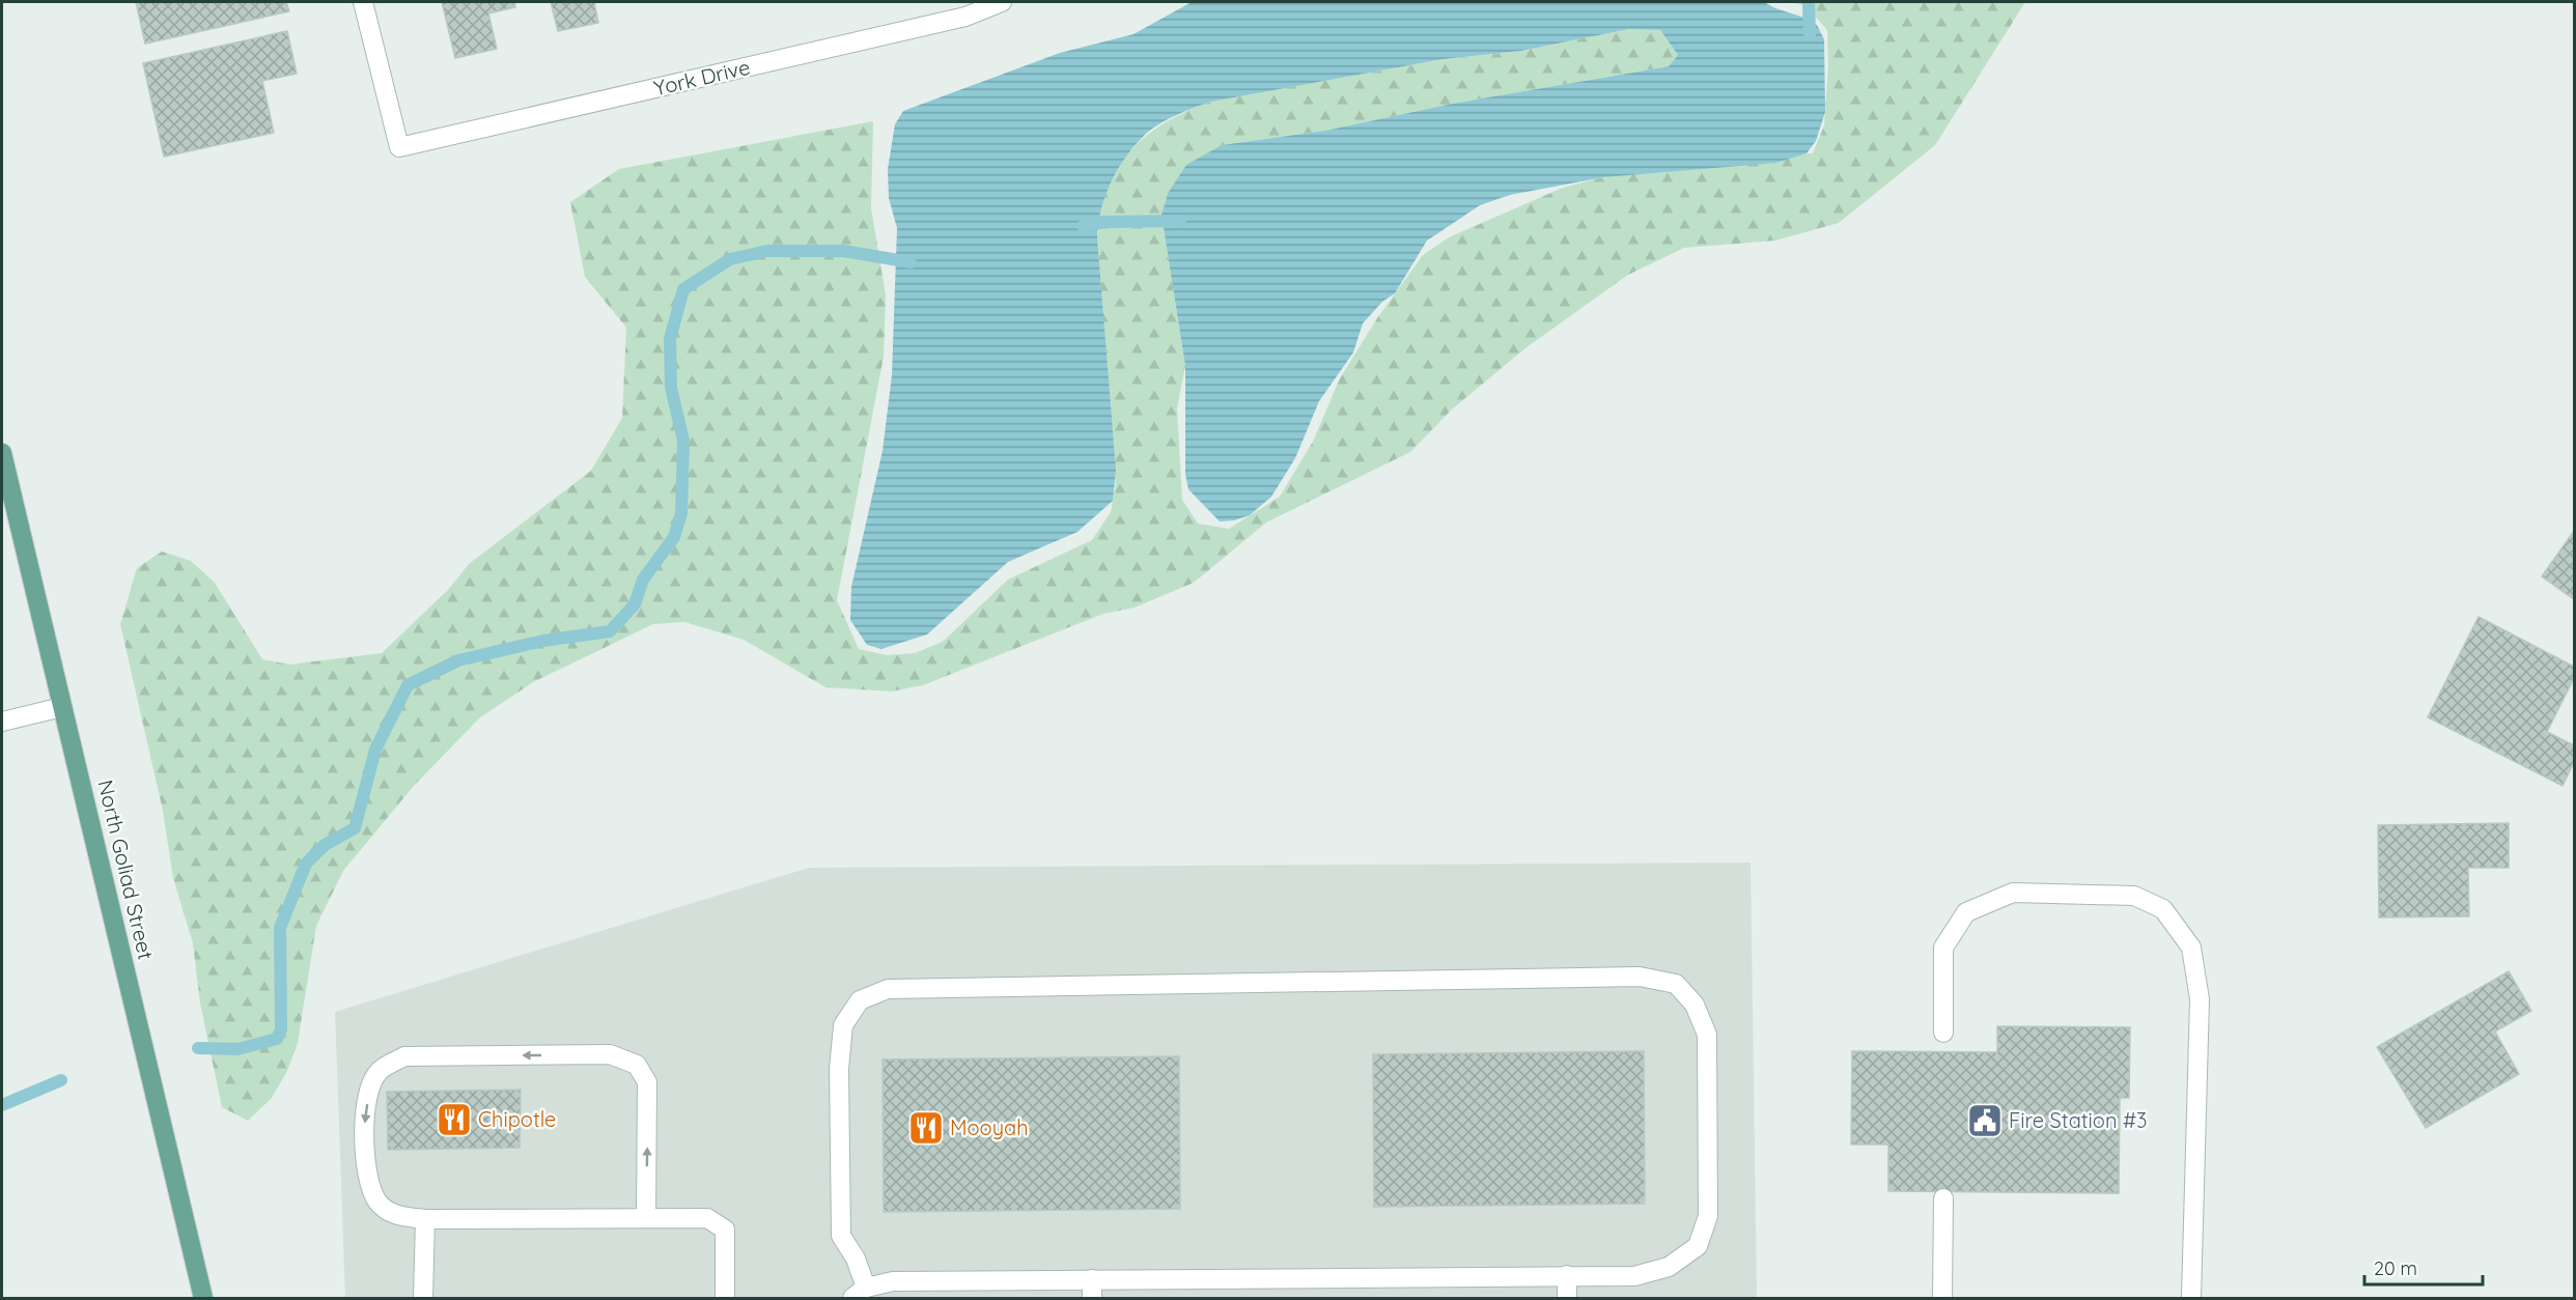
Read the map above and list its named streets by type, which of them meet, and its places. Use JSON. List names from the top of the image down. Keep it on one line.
{"streets":{"main road":["North Goliad Street"],"street":["York Drive"]},"places":{"restaurant":["Chipotle","Mooyah"],"public building":["Fire Station #3"]},"scale_bar":"20 m"}
